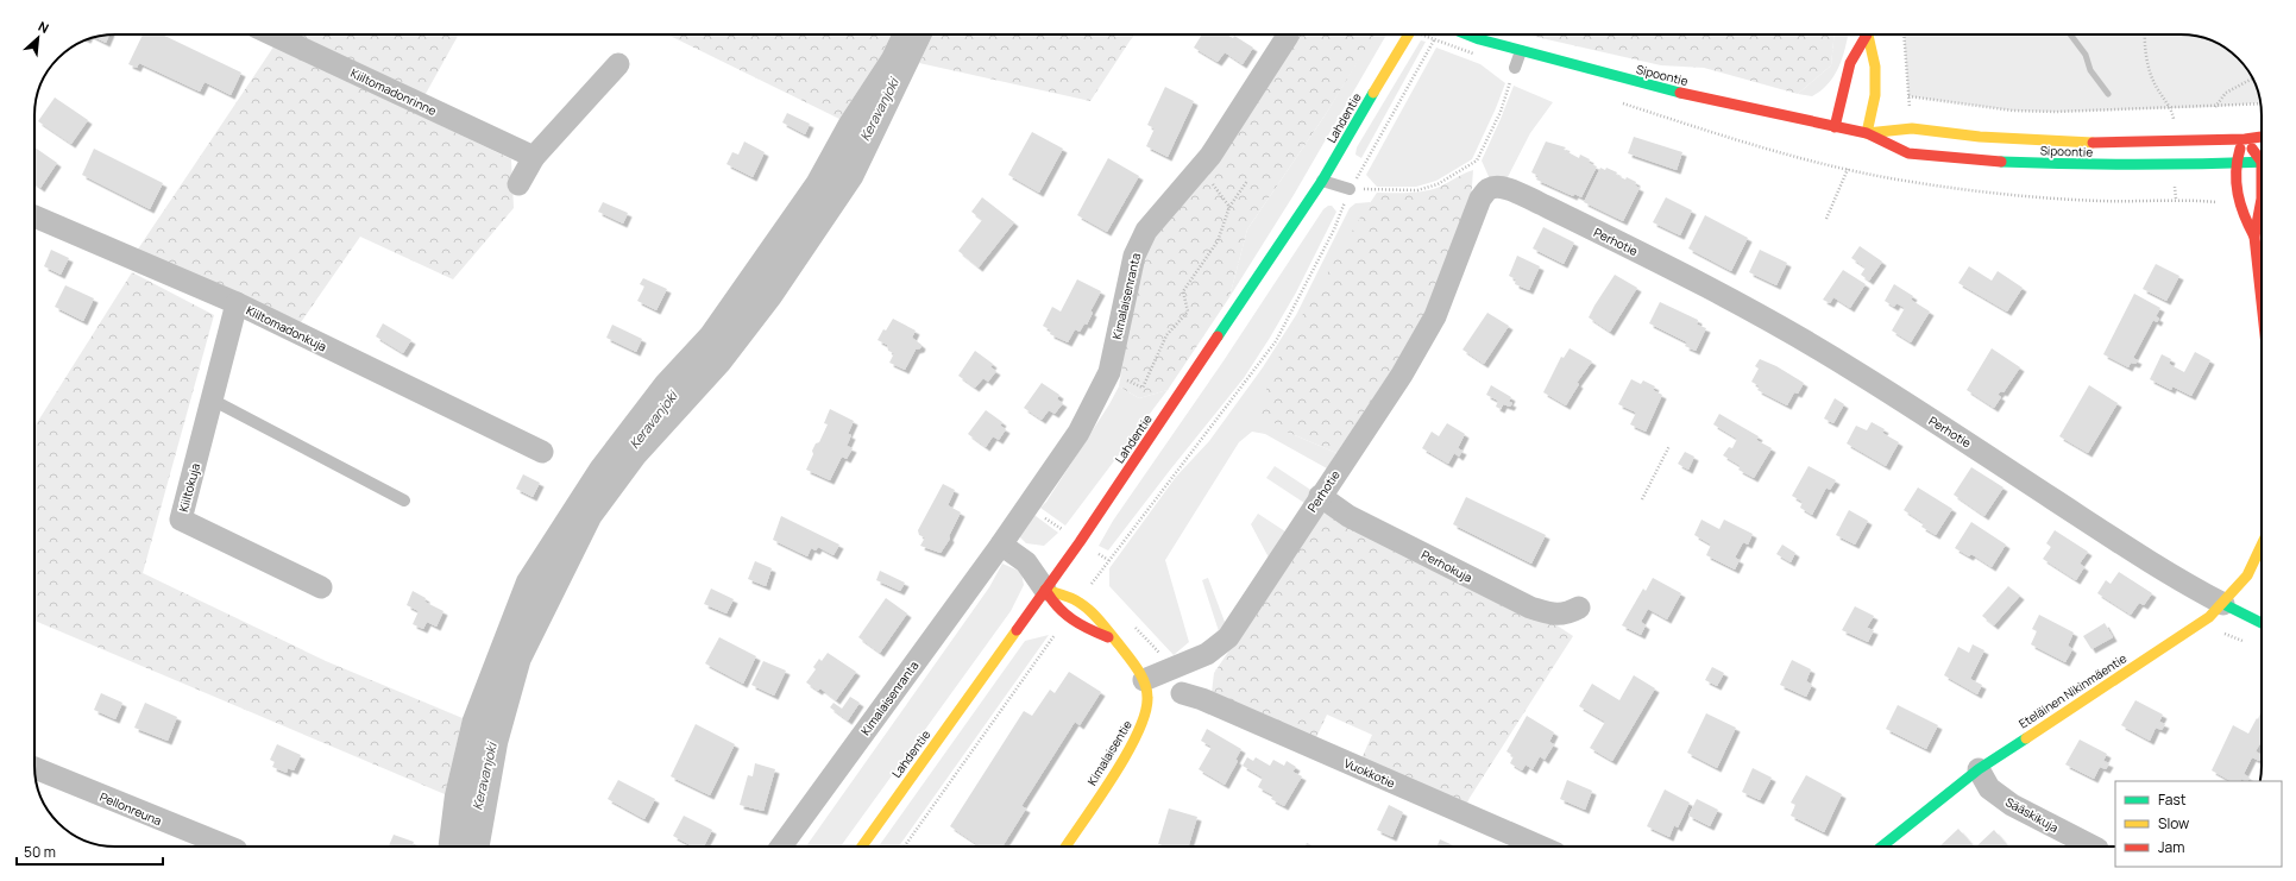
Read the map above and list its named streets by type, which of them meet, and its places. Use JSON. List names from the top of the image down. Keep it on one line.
{"streets":{"street":["Sipoontie","Kiiltomadonrinne","Lahdentie","Perhotie","Kimalaisenranta","Kiiltomadonkuja","Kiiltokuja","Perhokuja","Eteläinen Nikinmäentie","Kimalaisentie","Vuokkotie","Pellonreuna","Sääskikuja"]},"crossings":[["Lahdentie","Kimalaisentie"],["Perhotie","Perhokuja"],["Perhotie","Eteläinen Nikinmäentie"],["Perhotie","Kimalaisentie"],["Kiiltomadonkuja","Kiiltokuja"],["Eteläinen Nikinmäentie","Sääskikuja"]],"water":["Keravanjoki"],"legend":["Fast","Slow","Jam"],"scale_bar":"50 m","north":"top right"}
